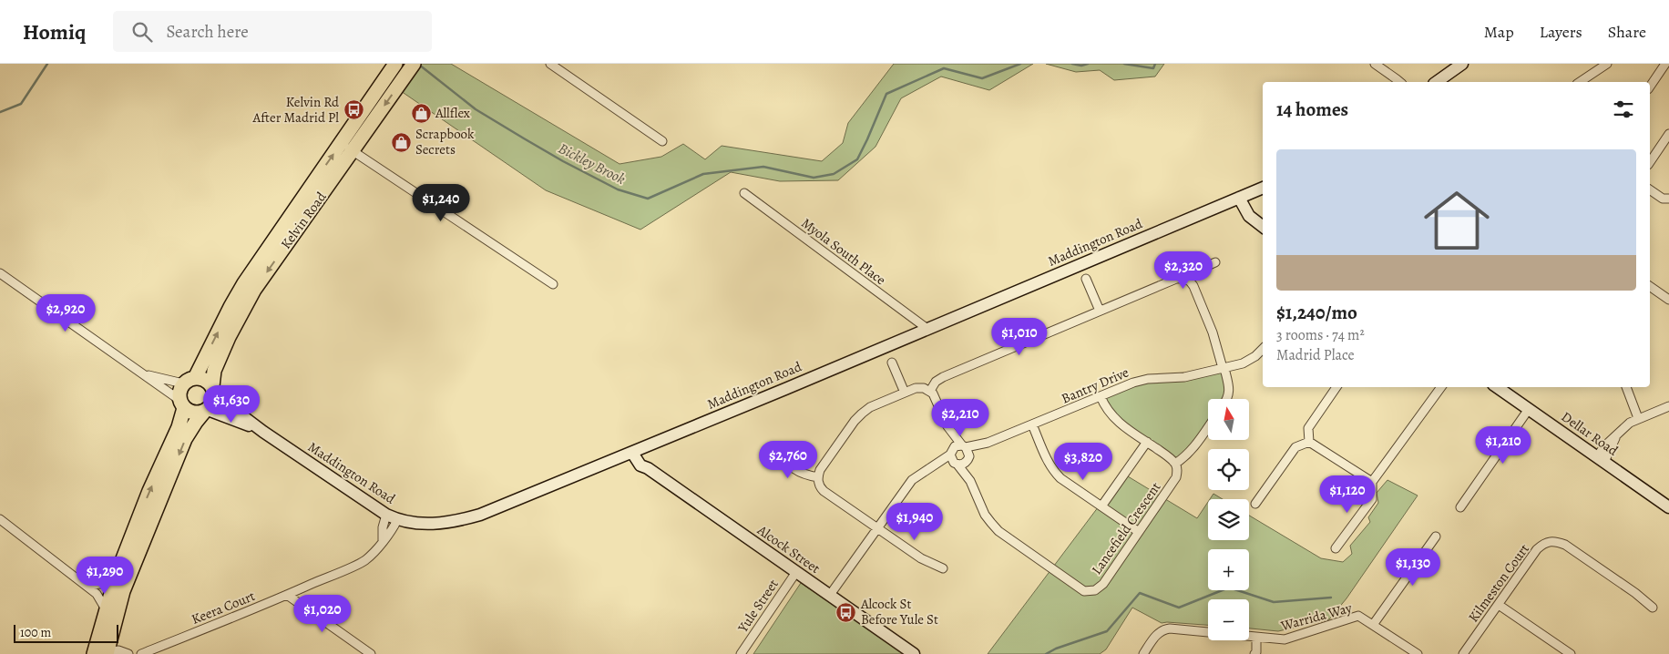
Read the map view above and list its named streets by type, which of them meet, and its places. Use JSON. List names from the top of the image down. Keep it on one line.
{"streets":{"main road":["Kelvin Road","Maddington Road","Dellar Road","Alcock Street"],"street":["Myola South Place","Bantry Drive","Lancefield Crescent","Kilmeston Court","Yule Street","Keera Court","Warrida Way"]},"crossings":[["Kelvin Road","Maddington Road"],["Maddington Road","Myola South Place"],["Maddington Road","Alcock Street"],["Maddington Road","Keera Court"],["Bantry Drive","Lancefield Crescent"],["Alcock Street","Yule Street"]],"water":["Bickley Brook"],"places":{"bus stop":["Kelvin Rd After Madrid Pl","Alcock St Before Yule St"],"shop":["Allflex","Scrapbook Secrets"]},"scale_bar":"100 m","north":"top","page":{"header":"Homiq","search":"Search here","nav":["Map","Layers","Share"],"heading":"14 homes","list":[{"name":"$1,240/mo","note":"3 rooms · 74 m² · Madrid Place"}],"price":["$1,240","$2,320","$2,920","$1,010","$1,630","$2,210","$1,210","$2,760","$3,820","$1,120","$1,940","$1,130","$1,290","$1,020"],"map_buttons":["+","−"],"scale":"100 m"}}
